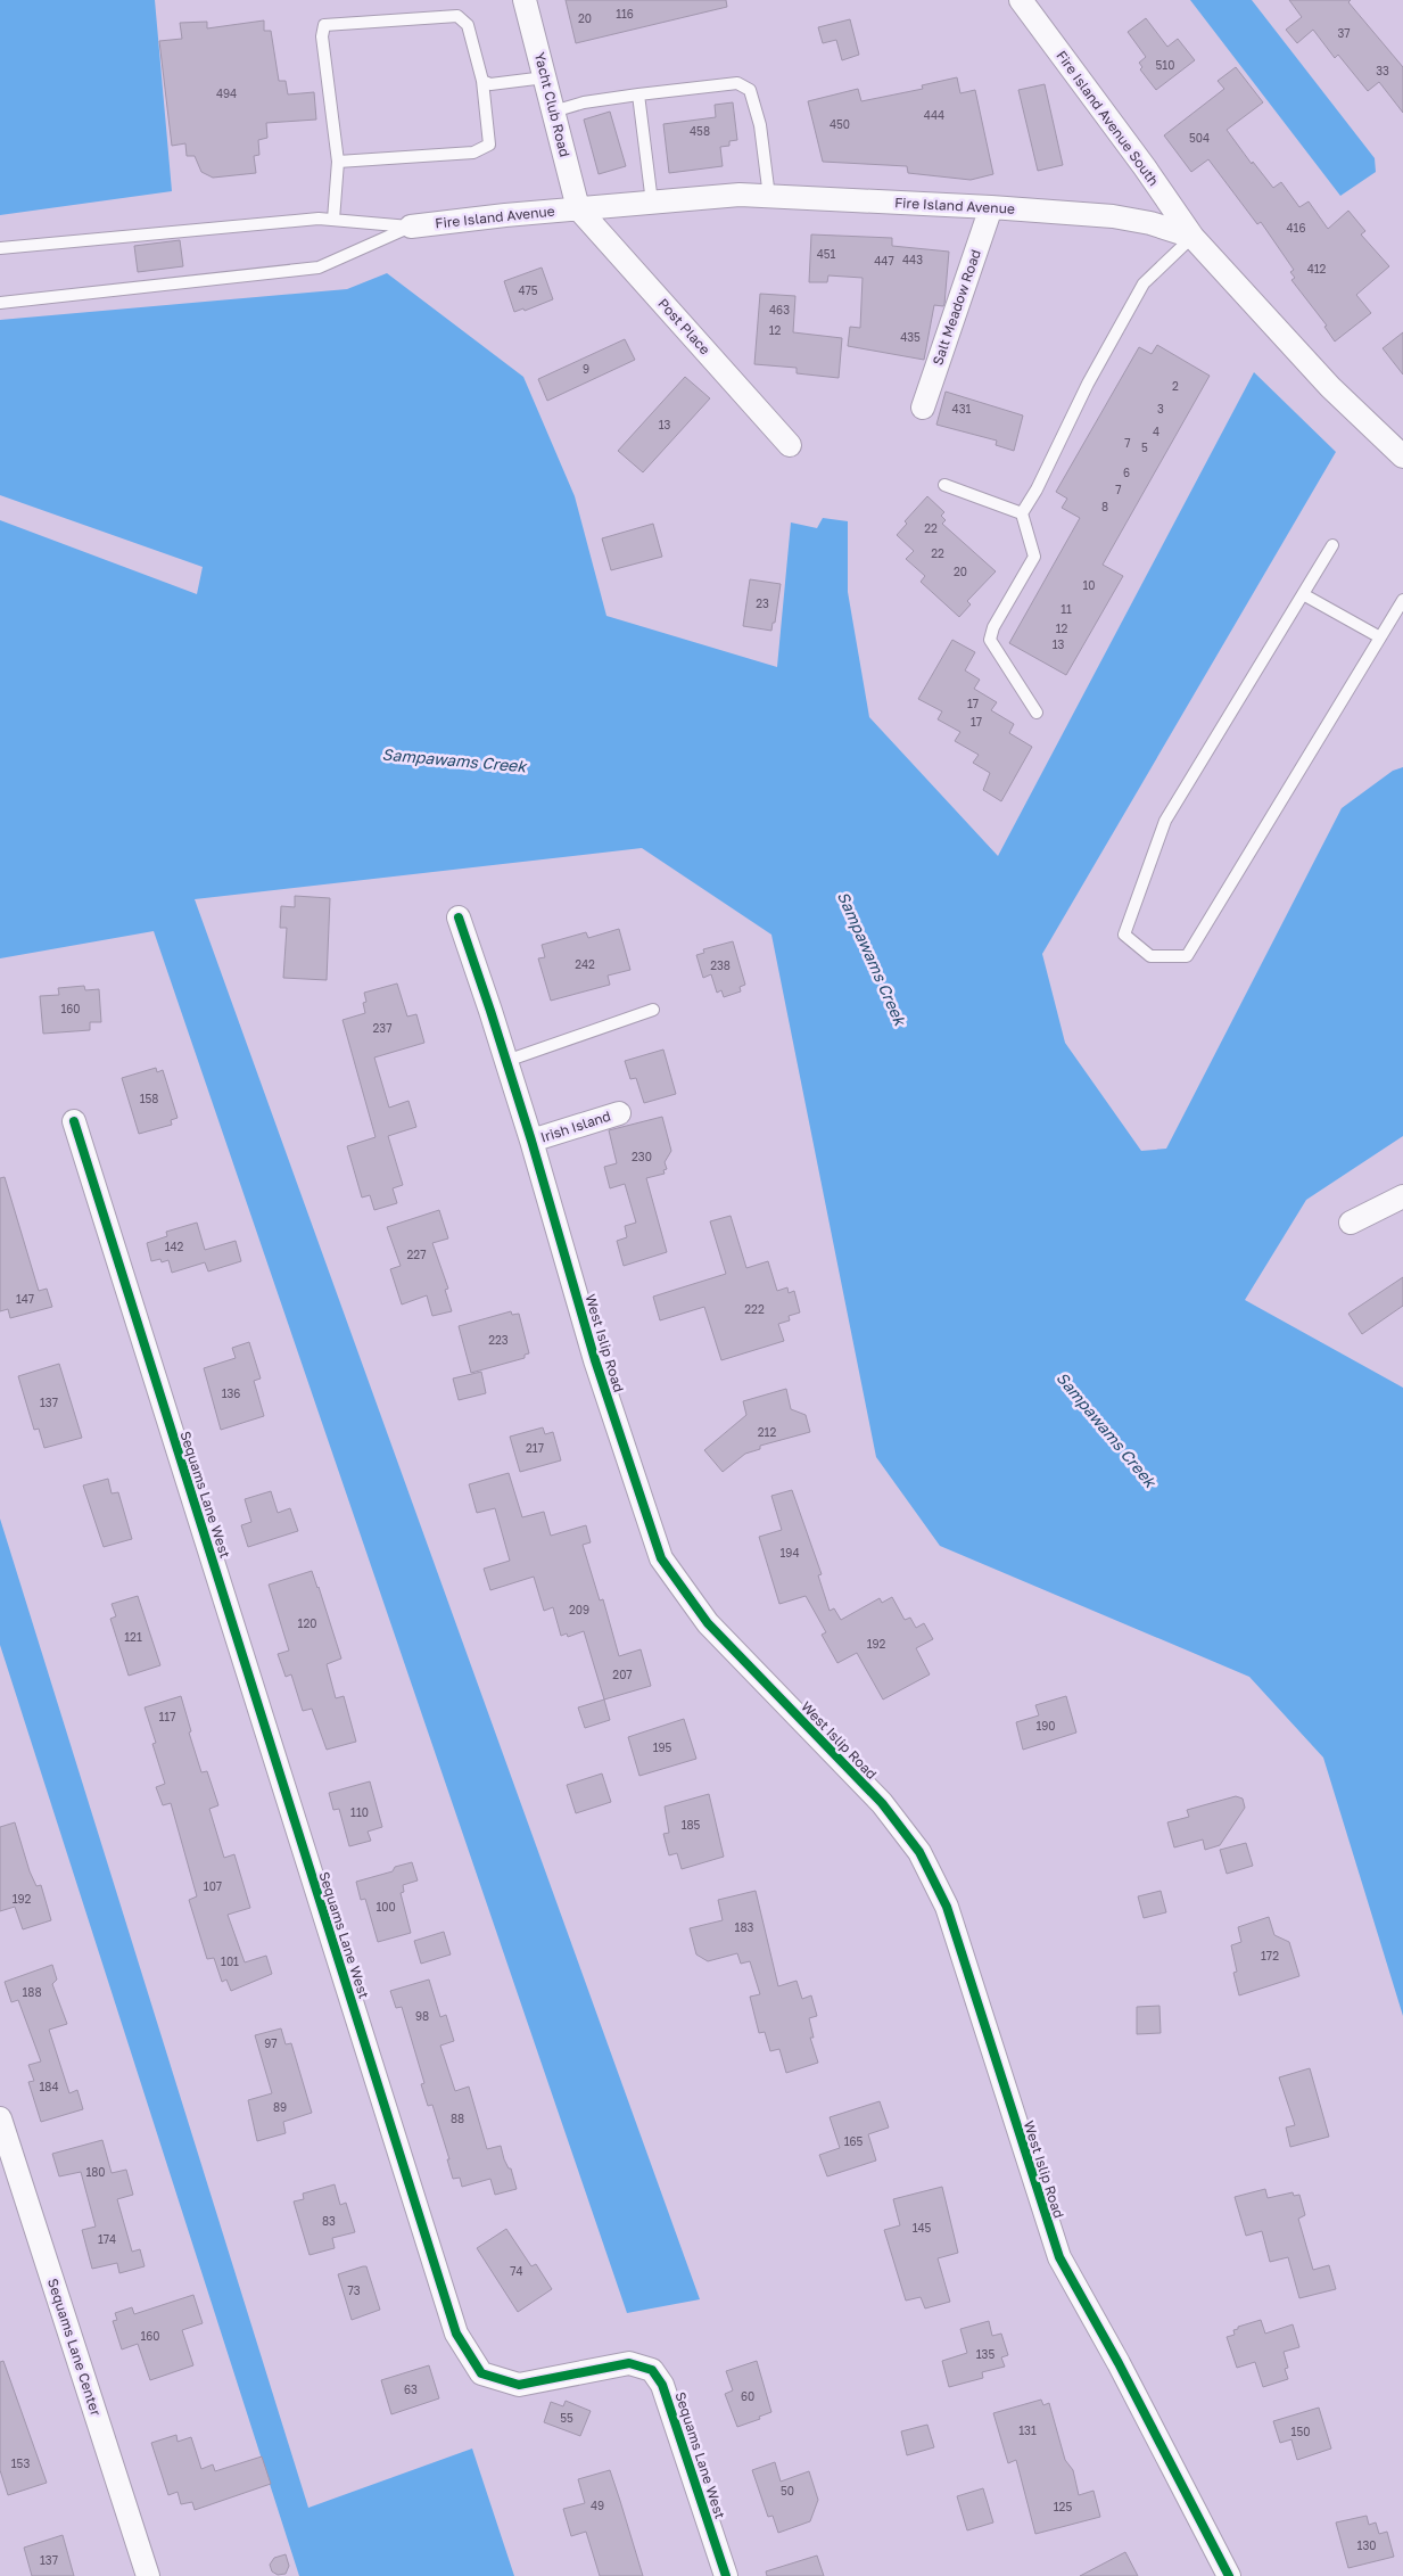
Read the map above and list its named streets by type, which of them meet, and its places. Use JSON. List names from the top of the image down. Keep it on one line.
{"streets":{"street":["Yacht Club Road","Fire Island Avenue South","Fire Island Avenue","Salt Meadow Road","Post Place","Irish Island","West Islip Road","Sequams Lane West","Sequams Lane Center"]},"crossings":[["Yacht Club Road","Fire Island Avenue"],["Yacht Club Road","Post Place"],["Fire Island Avenue South","Fire Island Avenue"],["Fire Island Avenue","Salt Meadow Road"],["Fire Island Avenue","Post Place"],["Irish Island","West Islip Road"]],"water":["Sampawams Creek"],"house_numbers":["116","20","37","510","33","494","444","450","458","504","416","451","443","447","412","475","463","12","435","9","2","431","3","13","4","7","5","6","7","8","22","22","20","10","23","11","12","13","17","17","242","238","160","237","158","230","142","227","147","222","223","136","137","212","217","194","209","120","121","192","207","117","190","195","110","185","107","192","100","183","172","101","188","98","97","184","89","88","165","180","83","145","174","74","73","160","135","63","60","55","131","150","153","50","49","125","130","137"]}
